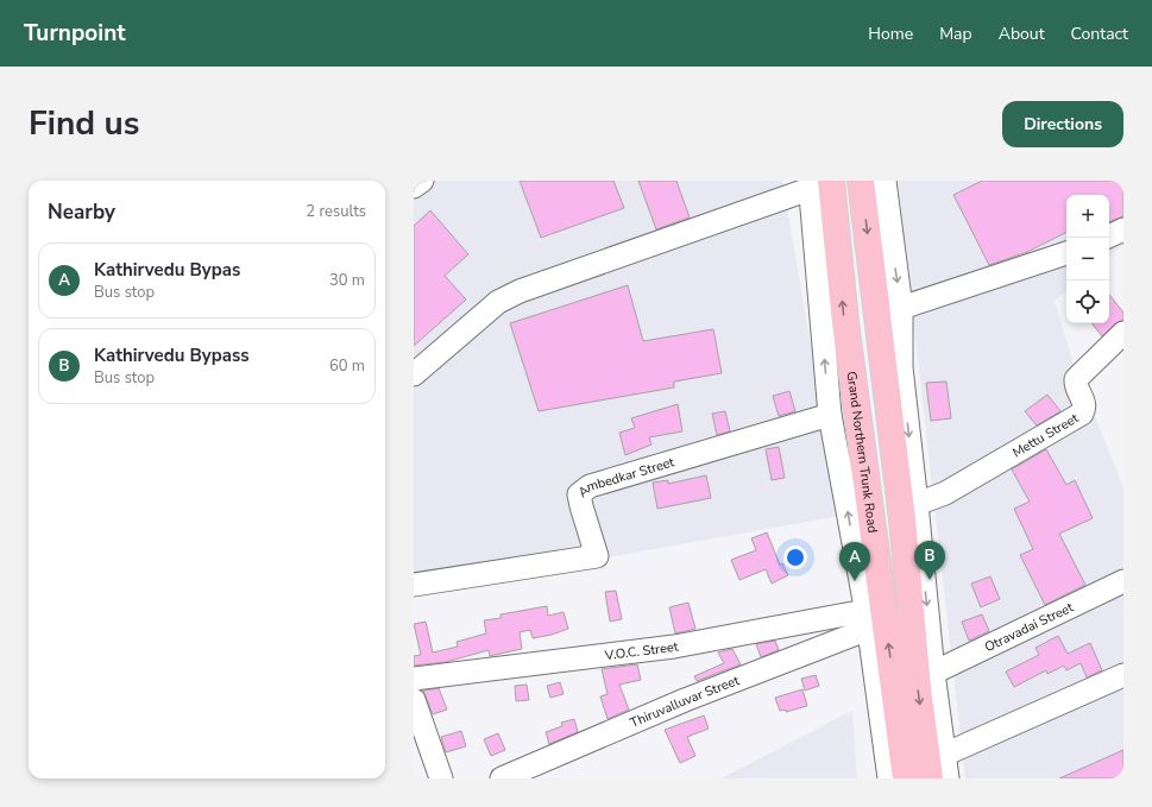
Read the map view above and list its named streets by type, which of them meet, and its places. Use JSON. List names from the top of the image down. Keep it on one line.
{"streets":{"highway":["Grand Northern Trunk Road"],"street":["Mettu Street","Ambedkar Street","Otravadai Street","V.O.C. Street","Thiruvalluvar Street"]},"crossings":[["V.O.C. Street","Thiruvalluvar Street"]],"page":{"header":"Turnpoint","nav":["Home","Map","About","Contact"],"title":"Find us","buttons":"Directions","heading":["Nearby","2 results"],"map_buttons":["+","−"],"list":[{"mark":"A","name":"Kathirvedu Bypas","note":"Bus stop","value":"30 m"},{"mark":"B","name":"Kathirvedu Bypass","note":"Bus stop","value":"60 m"}],"pins":["B","A"]}}
